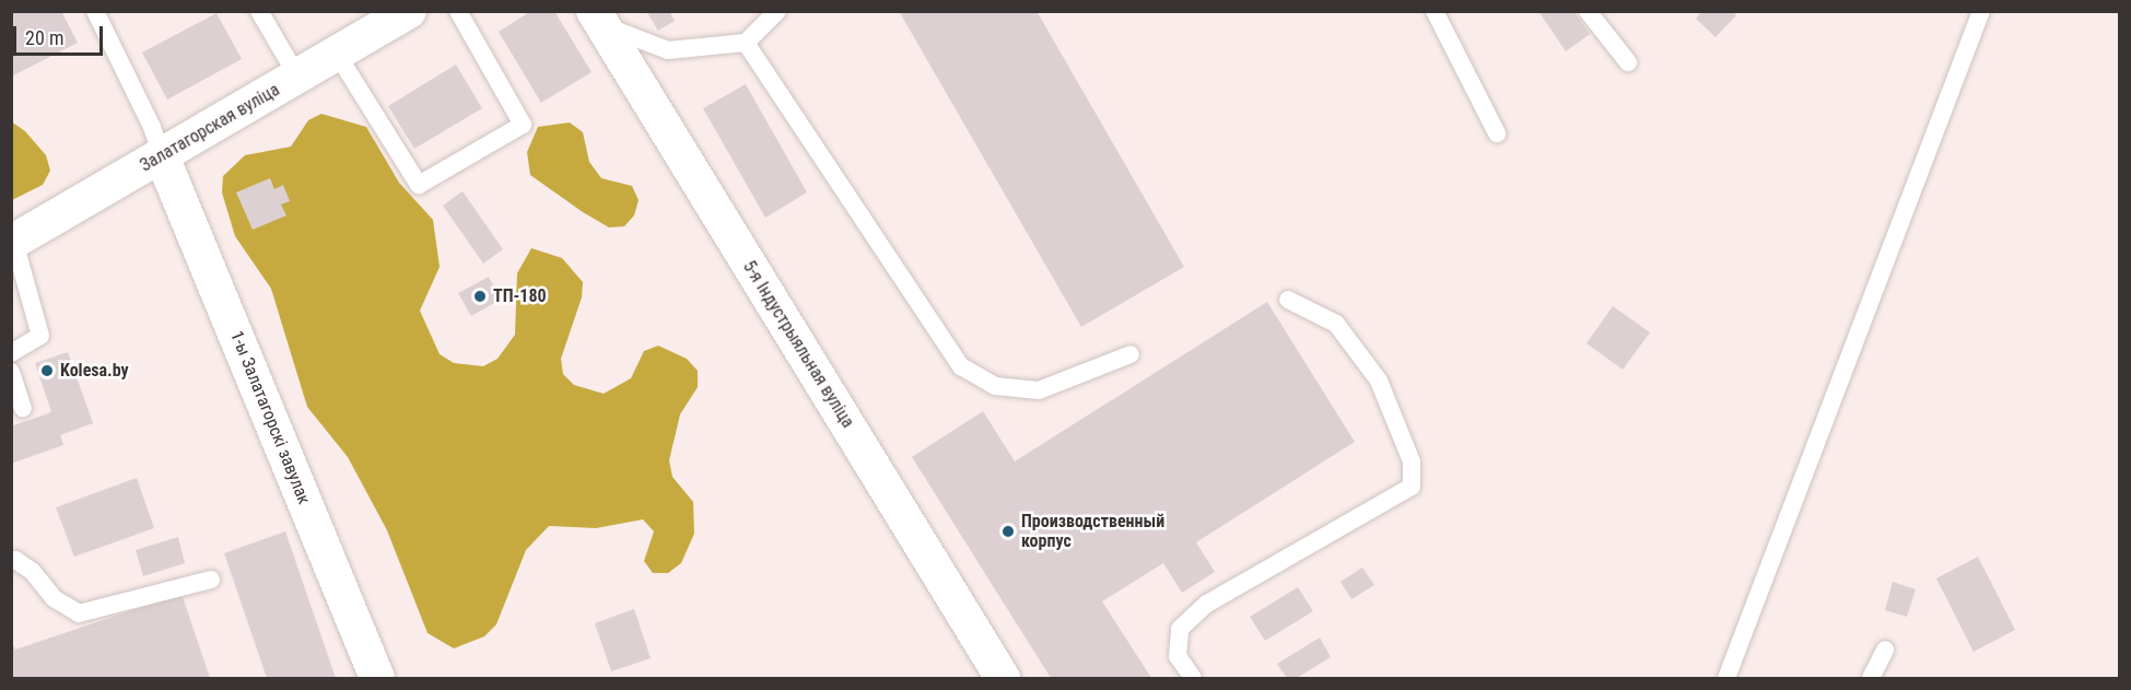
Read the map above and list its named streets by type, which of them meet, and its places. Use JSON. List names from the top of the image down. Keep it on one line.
{"streets":{"street":["Залатагорская вуліца","5-я Індустрыяльная вуліца","1-ы Залатагорскі завулак"]},"crossings":[["Залатагорская вуліца","1-ы Залатагорскі завулак"]],"places":["ТП-180","Kolesa.by","Производственный корпус"],"scale_bar":"20 m"}
